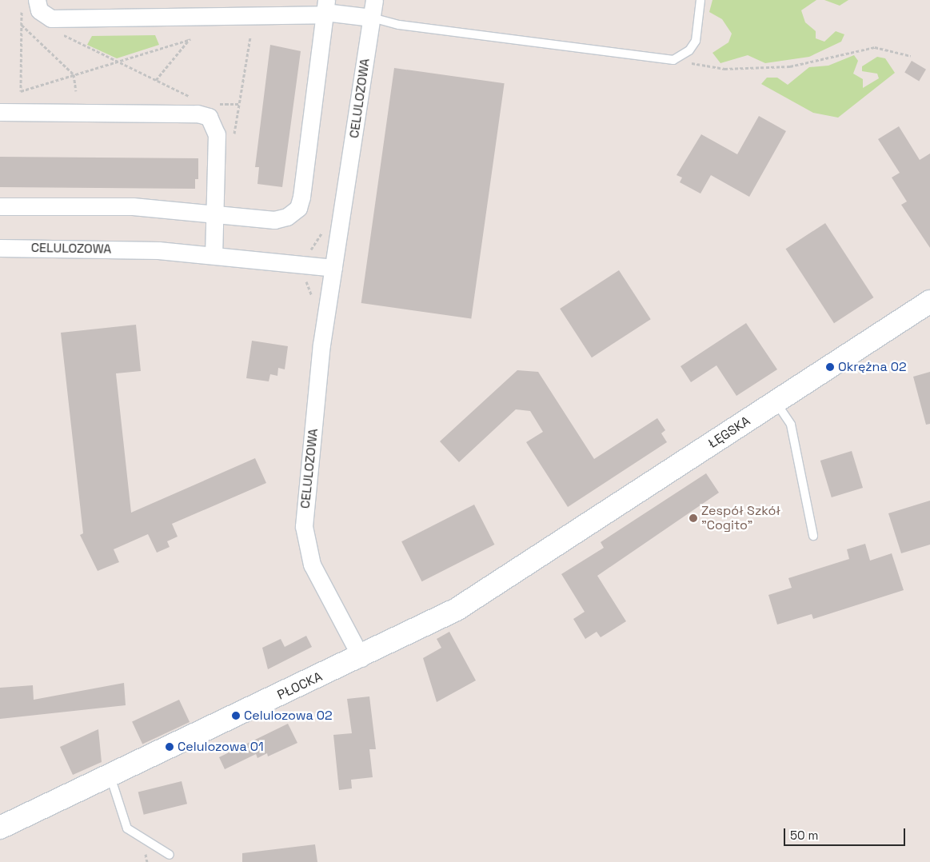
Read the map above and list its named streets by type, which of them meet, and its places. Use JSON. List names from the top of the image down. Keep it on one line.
{"streets":{"street":["CELULOZOWA","ŁĘGSKA","PŁOCKA"]},"crossings":[["CELULOZOWA","PŁOCKA"],["ŁĘGSKA","PŁOCKA"]],"places":["Okrężna 02","Zespół Szkół \"Cogito\"","Celulozowa 02","Celulozowa 01"],"scale_bar":"50 m"}
